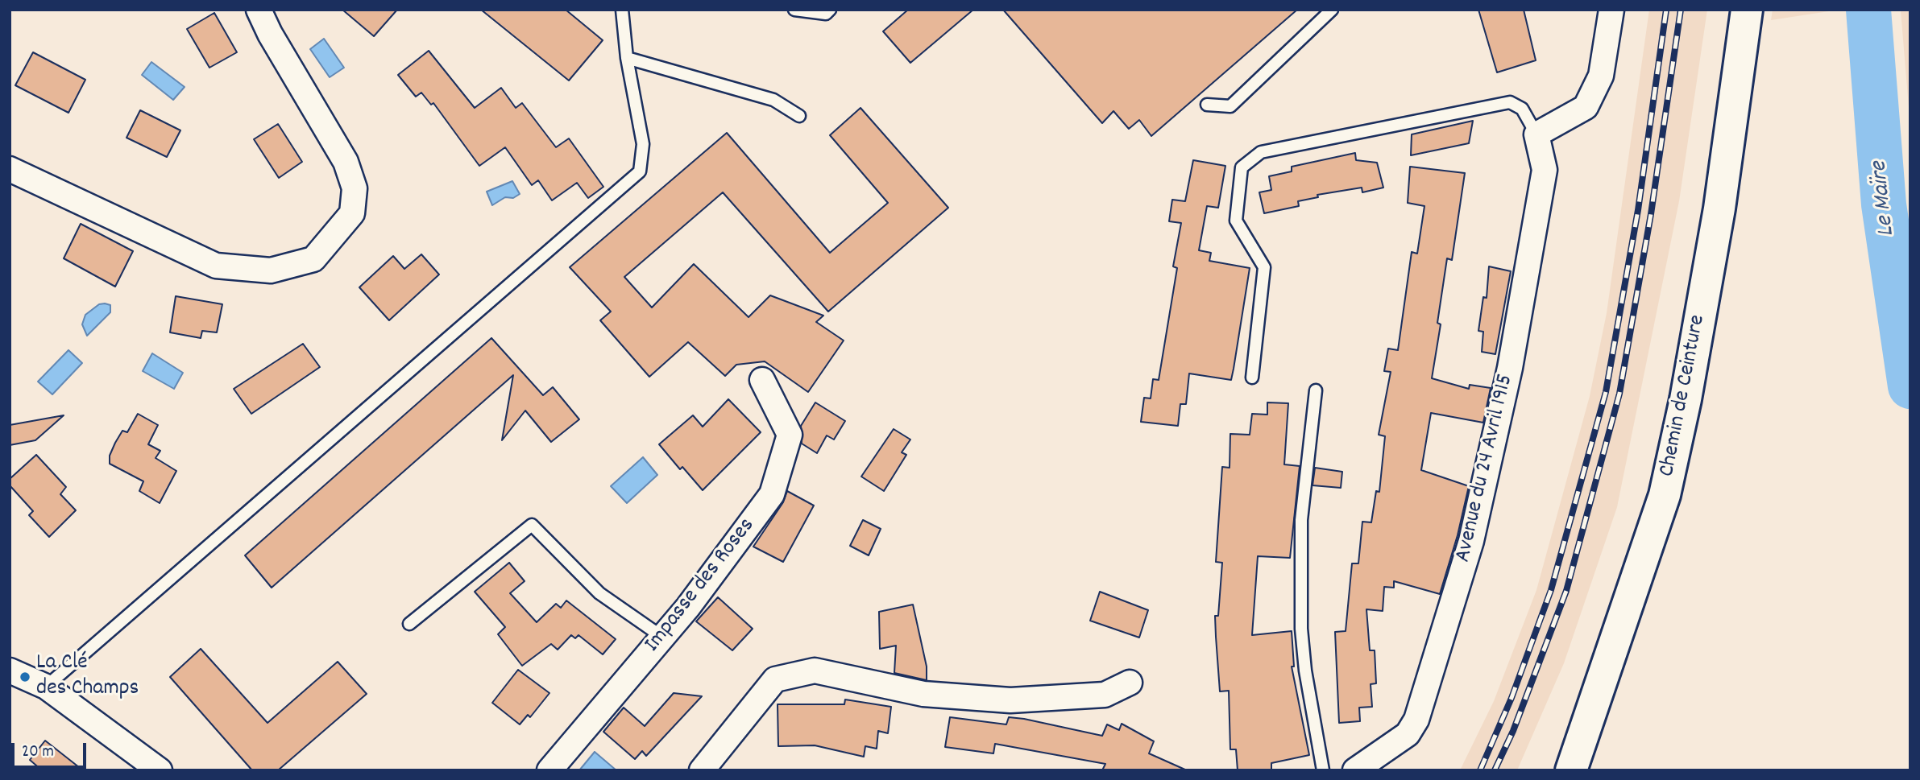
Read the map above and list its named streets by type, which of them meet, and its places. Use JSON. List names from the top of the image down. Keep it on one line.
{"streets":{"main road":["Chemin de Ceinture"],"street":["Avenue du 24 Avril 1915","Impasse des Roses"]},"water":["Le Maïre"],"places":["La Clé des Champs"],"scale_bar":"20 m"}
